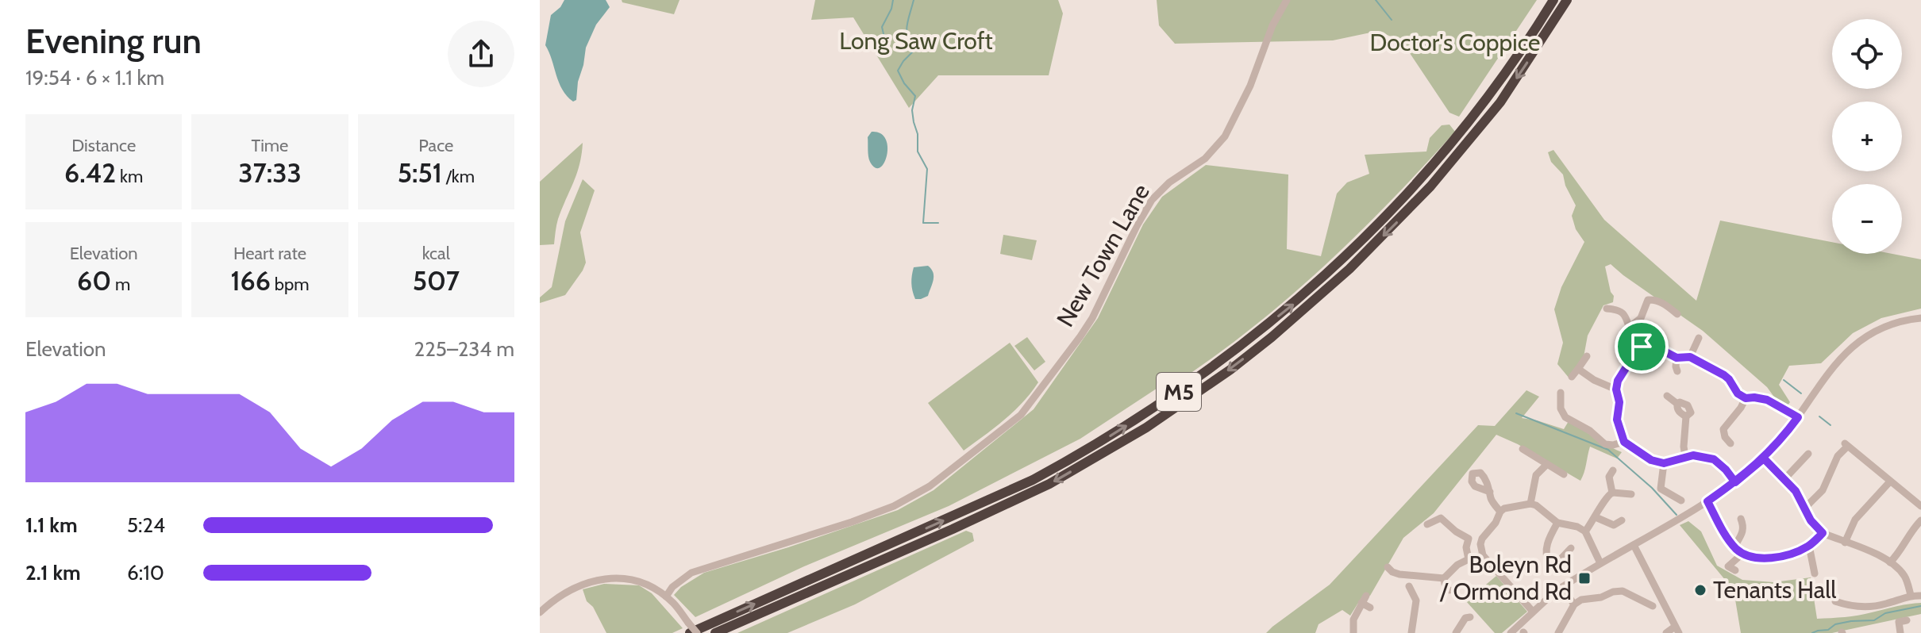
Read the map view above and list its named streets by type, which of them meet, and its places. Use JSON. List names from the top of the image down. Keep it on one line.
{"streets":{"highway":["M5"],"street":["New Town Lane"]},"parks":["Long Saw Croft","Doctor's Coppice"],"places":{"transit":["Boleyn Rd / Ormond Rd"],"other":["Tenants Hall"]},"page":{"heading":["Evening run","19:54 · 6 × 1.1 km"],"map_buttons":["+","−"],"stats":[["Distance","6.42 km"],["Time","37:33"],["Pace","5:51 /km"],["Elevation","60 m"],["Heart rate","166 bpm"],["kcal","507"]],"chart":["Elevation","225–234 m"],"list":[{"name":"1.1 km","note":"5:24"},{"name":"2.1 km","note":"6:10"}]}}
